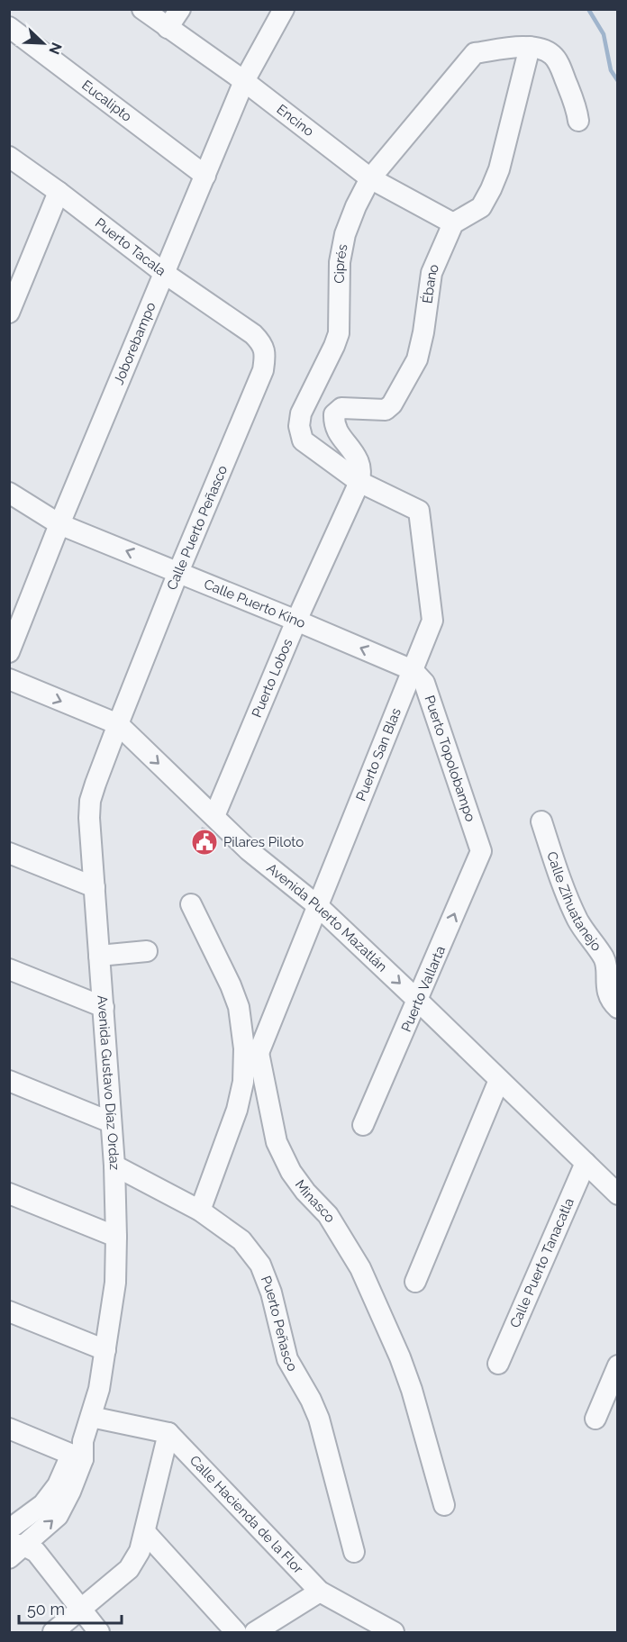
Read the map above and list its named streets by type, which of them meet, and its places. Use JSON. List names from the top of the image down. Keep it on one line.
{"streets":{"street":["Eucalipto","Encino","Puerto Tacala","Ciprés","Ébano","Joborebampo","Calle Puerto Peñasco","Calle Puerto Kino","Puerto Lobos","Puerto San Blas","Puerto Topolobampo","Calle Zihuatanejo","Avenida Puerto Mazatlán","Puerto Vallarta","Avenida Gustavo Díaz Ordaz","Minasco","Calle Puerto Tanacatla","Puerto Peñasco","Calle Hacienda de la Flor"]},"crossings":[["Eucalipto","Joborebampo"],["Encino","Ciprés"],["Encino","Ébano"],["Encino","Joborebampo"],["Puerto Tacala","Joborebampo"],["Puerto Tacala","Calle Puerto Peñasco"],["Ciprés","Ébano"],["Ciprés","Puerto Lobos"],["Ciprés","Puerto San Blas"],["Ébano","Puerto Lobos"],["Ébano","Puerto San Blas"],["Joborebampo","Calle Puerto Kino"],["Calle Puerto Peñasco","Calle Puerto Kino"],["Calle Puerto Peñasco","Avenida Puerto Mazatlán"],["Calle Puerto Peñasco","Avenida Gustavo Díaz Ordaz"],["Calle Puerto Kino","Puerto Lobos"],["Calle Puerto Kino","Puerto San Blas"],["Calle Puerto Kino","Puerto Topolobampo"],["Puerto Lobos","Puerto San Blas"],["Puerto Lobos","Avenida Puerto Mazatlán"],["Puerto San Blas","Puerto Topolobampo"],["Puerto San Blas","Avenida Puerto Mazatlán"],["Puerto San Blas","Minasco"],["Puerto Topolobampo","Puerto Vallarta"],["Avenida Puerto Mazatlán","Puerto Vallarta"],["Avenida Puerto Mazatlán","Avenida Gustavo Díaz Ordaz"],["Avenida Puerto Mazatlán","Calle Puerto Tanacatla"],["Avenida Gustavo Díaz Ordaz","Puerto Peñasco"]],"one_way":["Calle Puerto Kino","Avenida Puerto Mazatlán","Puerto Vallarta"],"places":{"public building":["Pilares Piloto"]},"scale_bar":"50 m","north":"bottom right"}
